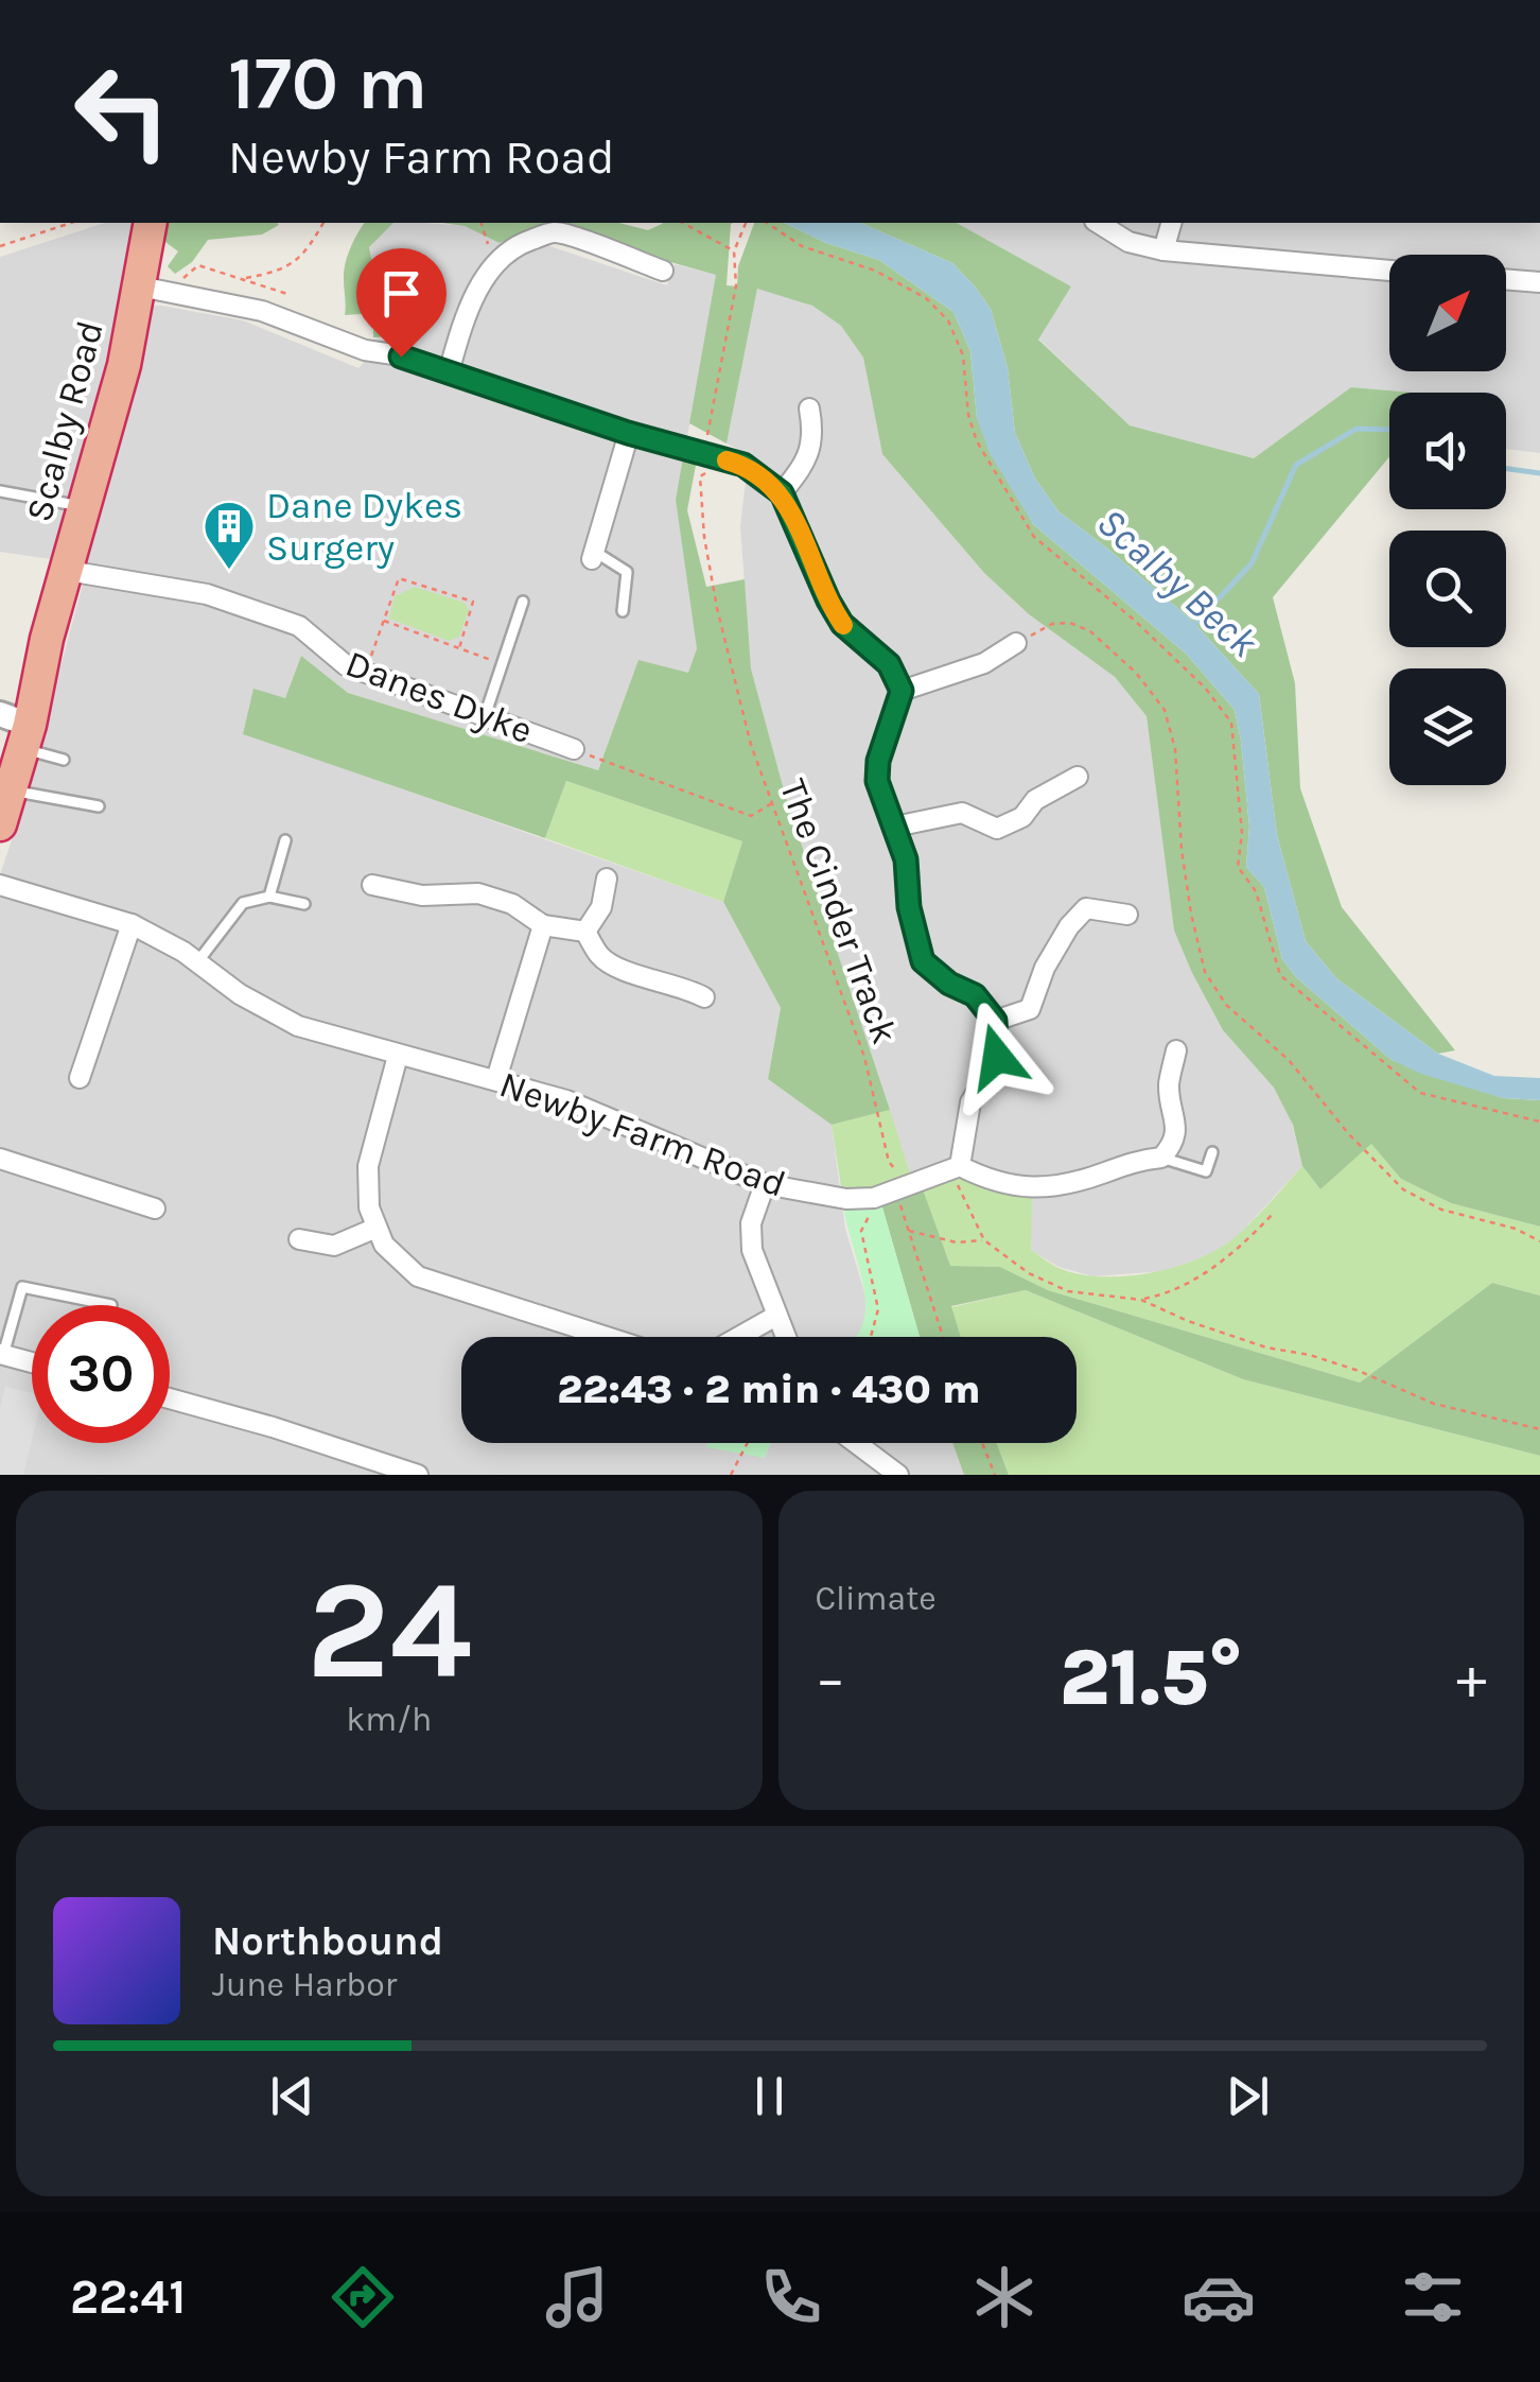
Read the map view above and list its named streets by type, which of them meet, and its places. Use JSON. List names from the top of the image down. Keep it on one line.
{"streets":{"highway":["Scalby Road"],"street":["Danes Dyke","Newby Farm Road"],"path":["The Cinder Track"]},"crossings":[["Scalby Road","Danes Dyke"],["The Cinder Track","Newby Farm Road"]],"water":["Scalby Beck"],"places":{"building":["Dane Dykes Surgery"]},"north":"top right","page":{"turn":["170 m","Newby Farm Road"],"limit":"30","trip":"22:43 · 2 min · 430 m","tile":[["24","km/h"],"Climate"],"heat":["−","21.5°","+"],"song":["Northbound","June Harbor"],"tabs":"22:41"}}
